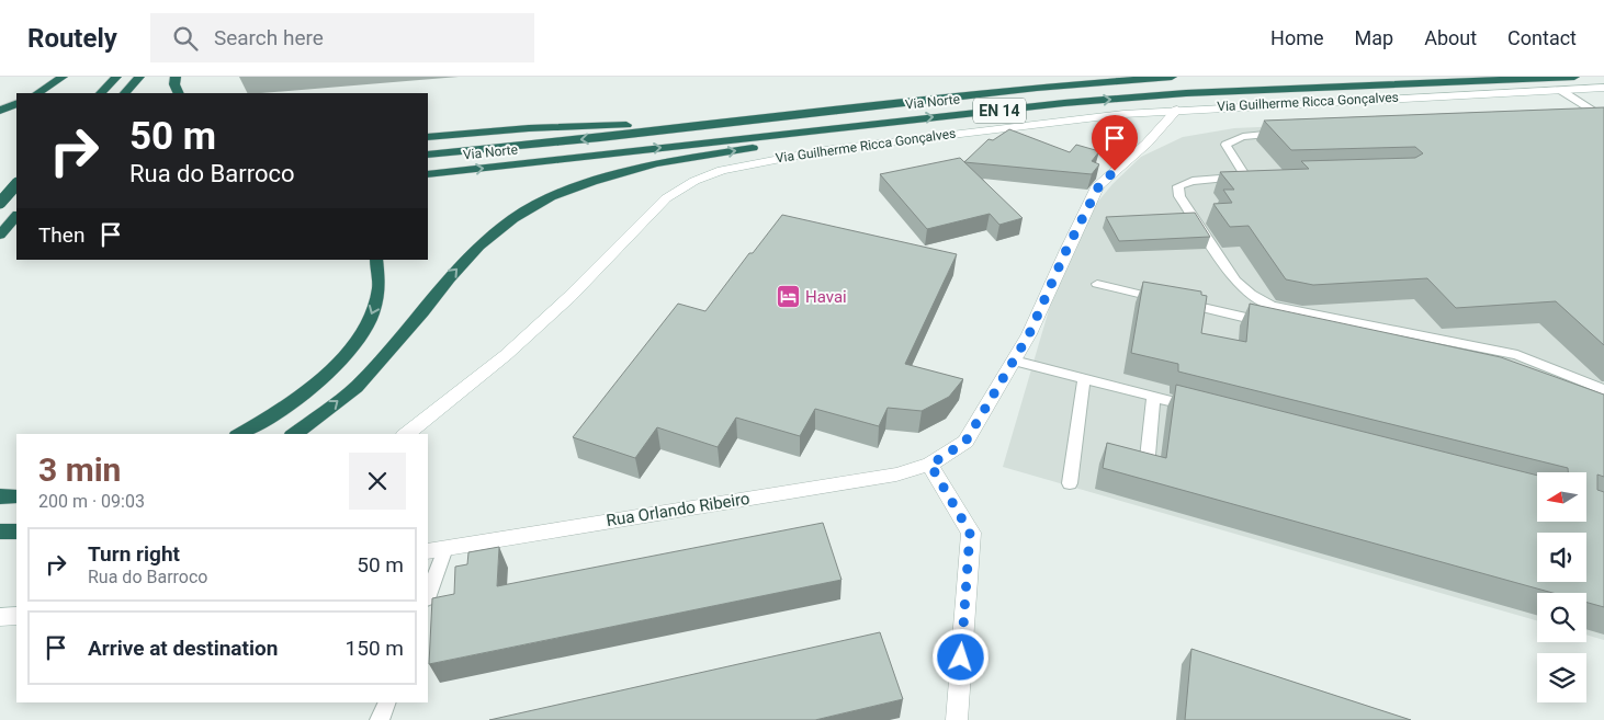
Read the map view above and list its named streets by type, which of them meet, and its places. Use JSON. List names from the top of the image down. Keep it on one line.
{"streets":{"highway":["Via Norte","EN 14"],"street":["Via Guilherme Ricca Gonçalves","Rua Orlando Ribeiro"]},"crossings":[["Via Guilherme Ricca Gonçalves","Rua Orlando Ribeiro"]],"places":{"hotel":["Havai"]},"north":"left","page":{"header":"Routely","search":"Search here","nav":["Home","Map","About","Contact"],"turn":["50 m","Rua do Barroco"],"then":"Then","heading":["3 min","200 m · 09:03"],"list":[{"name":"Turn right","note":"Rua do Barroco","value":"50 m"},{"name":"Arrive at destination","value":"150 m"}]}}
